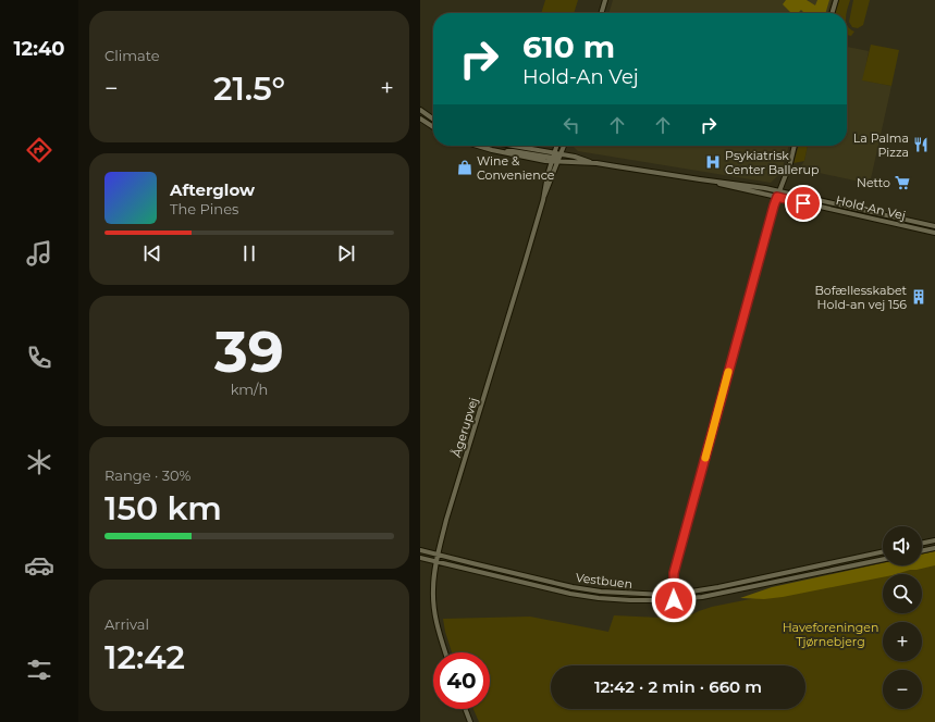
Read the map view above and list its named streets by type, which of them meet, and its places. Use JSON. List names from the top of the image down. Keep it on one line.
{"streets":{"street":["Hold-An Vej","Ågerupvej","Vestbuen"]},"crossings":[["Hold-An Vej","Ågerupvej"],["Ågerupvej","Vestbuen"]],"parks":["Haveforeningen Tjørnebjerg"],"places":{"restaurant":["La Palma Pizza"],"hospital":["Psykiatrisk Center Ballerup"],"shop":["Wine & Convenience"],"supermarket":["Netto"],"building":["Bofællesskabet Hold-an vej 156"]},"page":{"tabs":"12:40","tile":["Climate",["39","km/h"],["Range · 30%","150 km"],["Arrival","12:42"]],"turn":["610 m","Hold-An Vej"],"heat":["−","21.5°","+"],"song":["Afterglow","The Pines"],"map_buttons":["+","−"],"limit":"40","trip":"12:42 · 2 min · 660 m"}}
